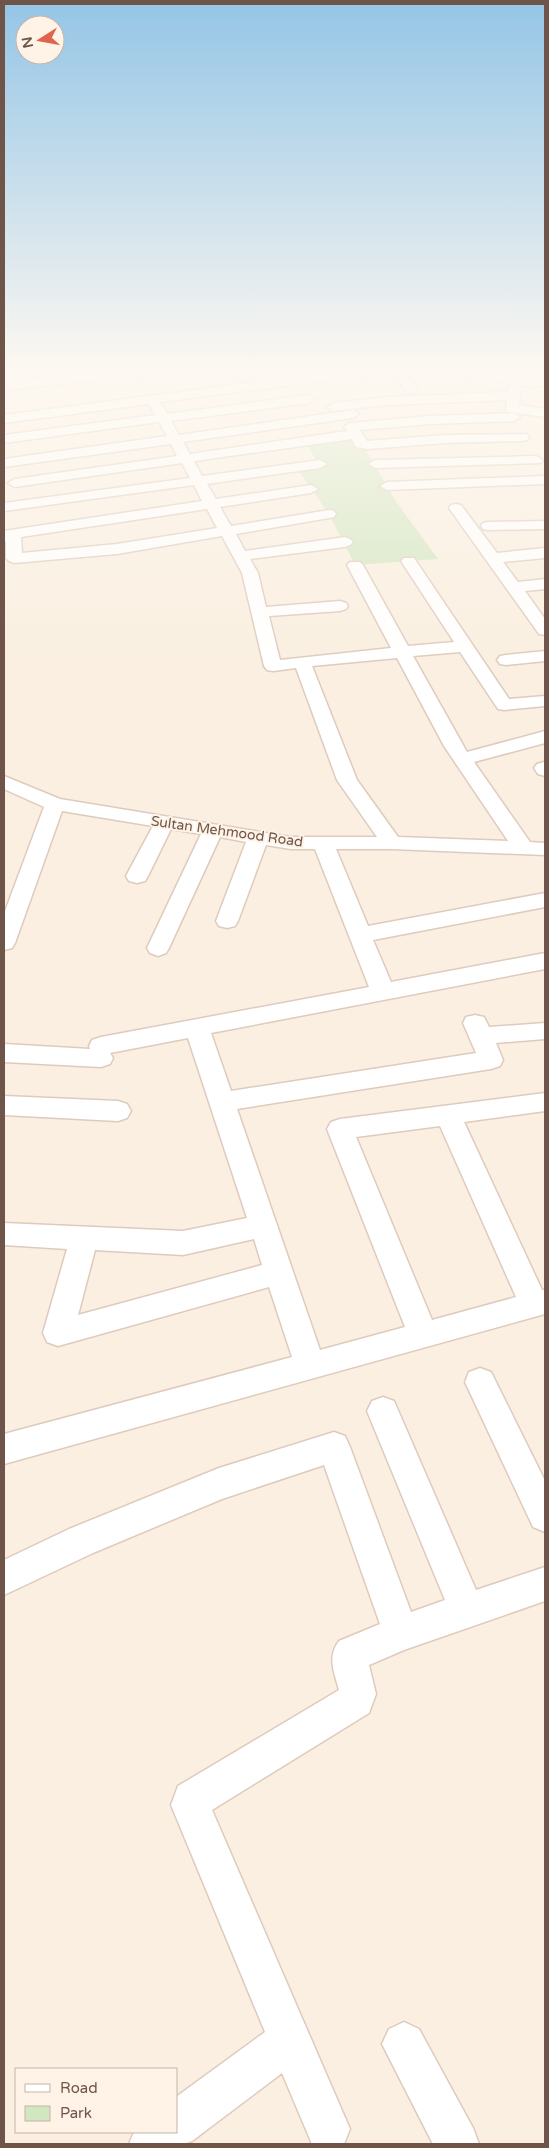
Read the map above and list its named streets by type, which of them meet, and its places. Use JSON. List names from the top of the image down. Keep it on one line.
{"streets":{"street":["Sultan Mehmood Road"]},"legend":["Road","Park"],"north":"left"}
